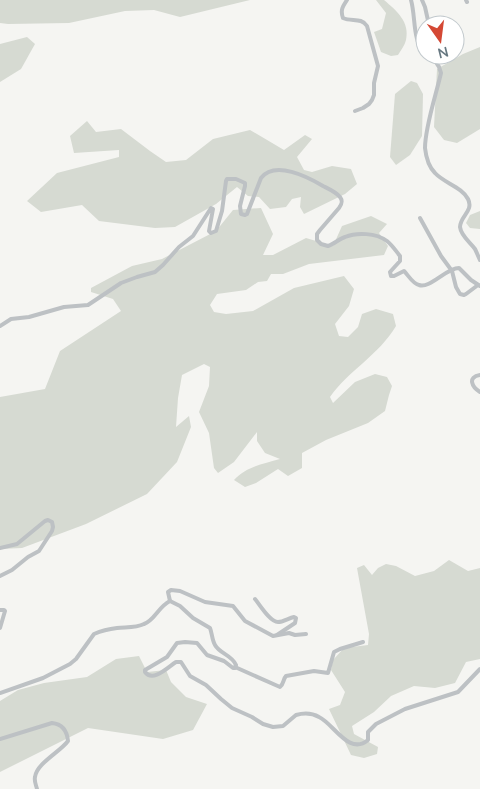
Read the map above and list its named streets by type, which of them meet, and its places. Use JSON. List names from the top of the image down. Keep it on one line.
{"north":"bottom"}
